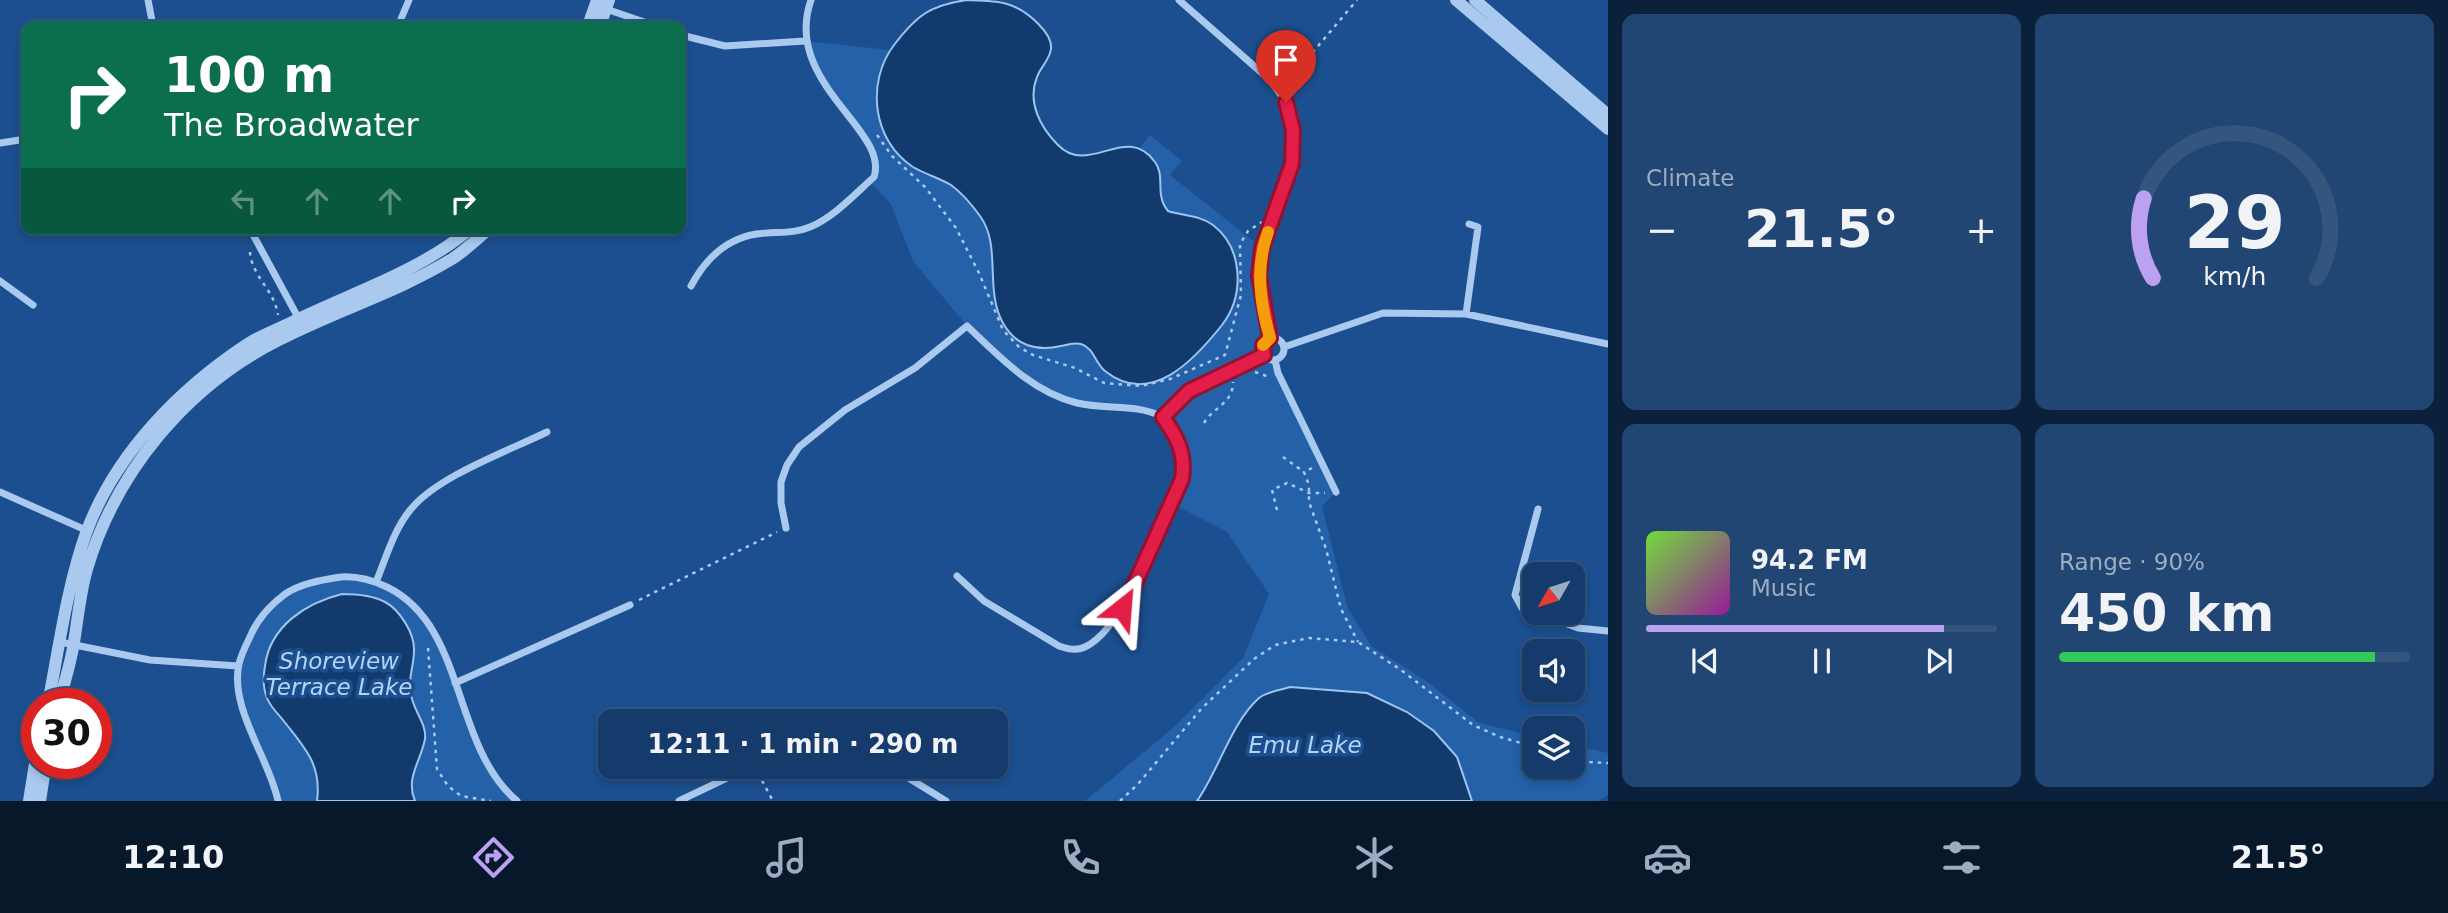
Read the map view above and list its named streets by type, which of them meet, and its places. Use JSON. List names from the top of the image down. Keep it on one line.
{"water":["Shoreview Terrace Lake","Emu Lake"],"north":"bottom left","page":{"tile":["Climate",["Range · 90%","450 km"]],"turn":["100 m","The Broadwater"],"heat":["−","21.5°","+"],"song":["94.2 FM","Music"],"limit":"30","trip":"12:11 · 1 min · 290 m","tabs":["12:10","21.5°"],"gauge":["29","km/h"]}}
